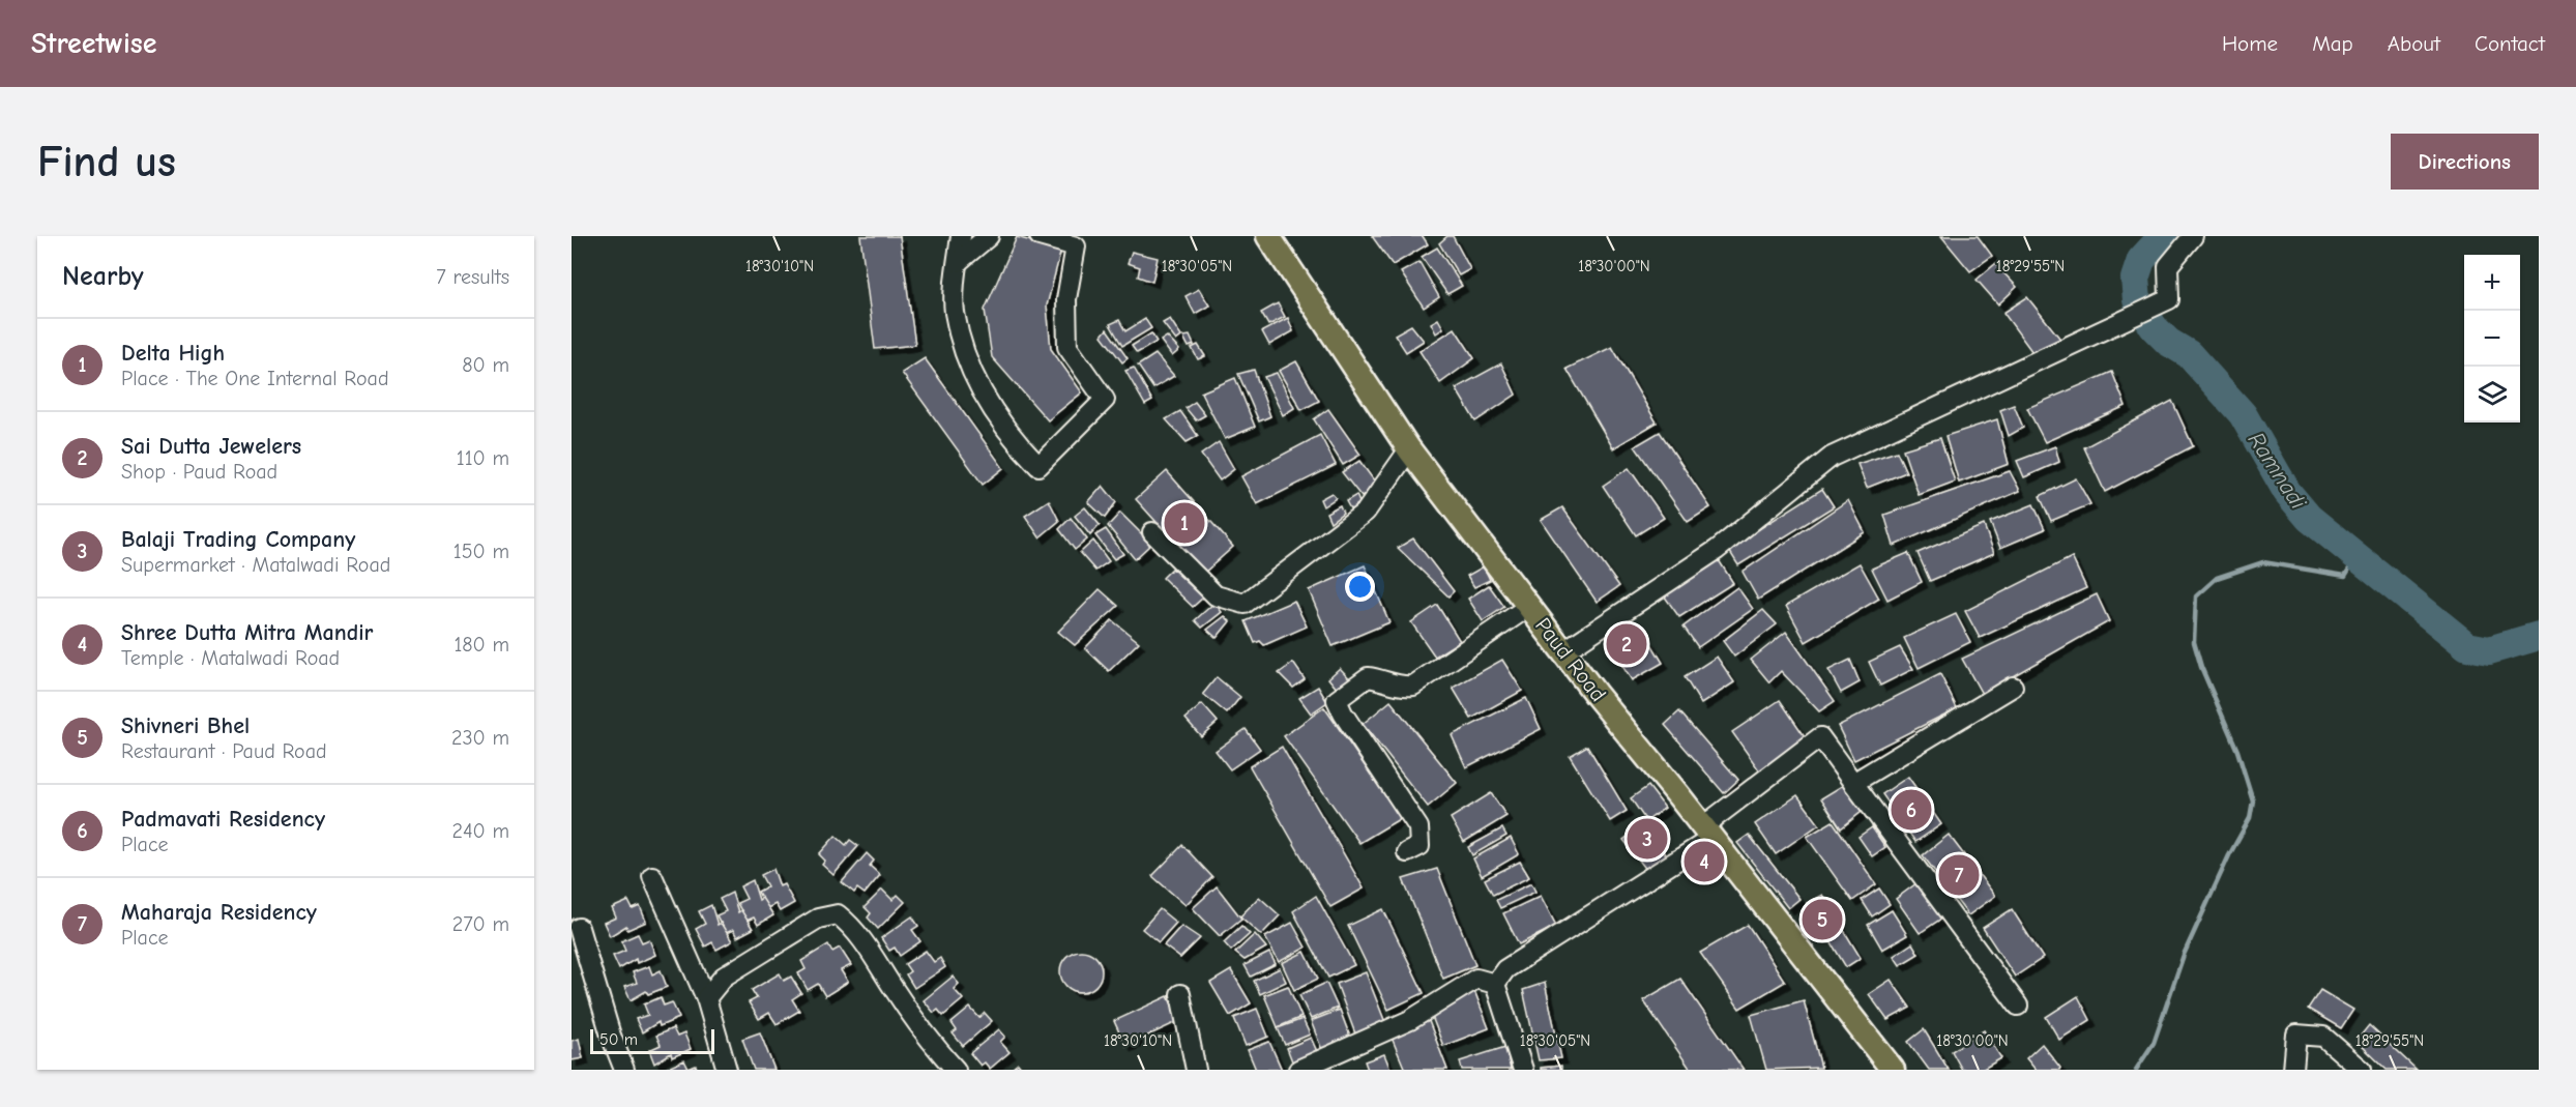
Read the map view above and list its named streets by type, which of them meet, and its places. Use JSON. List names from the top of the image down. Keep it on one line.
{"streets":{"main road":["Paud Road"]},"water":["Ramnadi"],"scale_bar":"50 m","page":{"header":"Streetwise","nav":["Home","Map","About","Contact"],"buttons":"Directions","title":"Find us","heading":["Nearby","7 results"],"map_buttons":["+","−"],"list":[{"mark":"1","name":"Delta High","note":"Place · The One Internal Road","value":"80 m"},{"mark":"2","name":"Sai Dutta Jewelers","note":"Shop · Paud Road","value":"110 m"},{"mark":"3","name":"Balaji Trading Company","note":"Supermarket · Matalwadi Road","value":"150 m"},{"mark":"4","name":"Shree Dutta Mitra Mandir","note":"Temple · Matalwadi Road","value":"180 m"},{"mark":"5","name":"Shivneri Bhel","note":"Restaurant · Paud Road","value":"230 m"},{"mark":"6","name":"Padmavati Residency","note":"Place","value":"240 m"},{"mark":"7","name":"Maharaja Residency","note":"Place","value":"270 m"}],"pins":["1","2","6","3","4","7","5"],"scale":"50 m"},"coordinates":["18°30'00\"N","18°30'10\"N","18°30'05\"N","18°29'55\"N"]}
